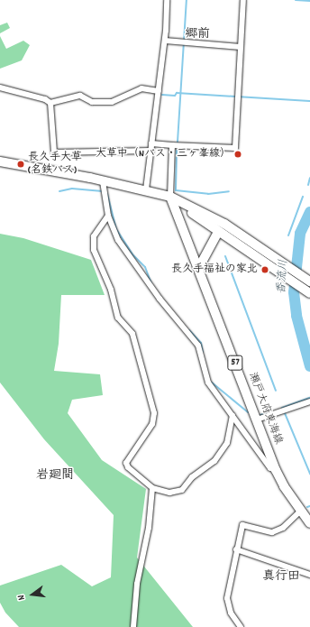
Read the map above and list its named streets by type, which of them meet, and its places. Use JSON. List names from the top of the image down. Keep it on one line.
{"streets":{"main road":["57","瀬戸大府東海線"]},"districts":["郷前","岩廻間","真行田"],"water":["香流川"],"places":["大草中（Nバス・三ヶ峯線）","長久手大草 (名鉄バス)","長久手福祉の家北"],"north":"left"}
